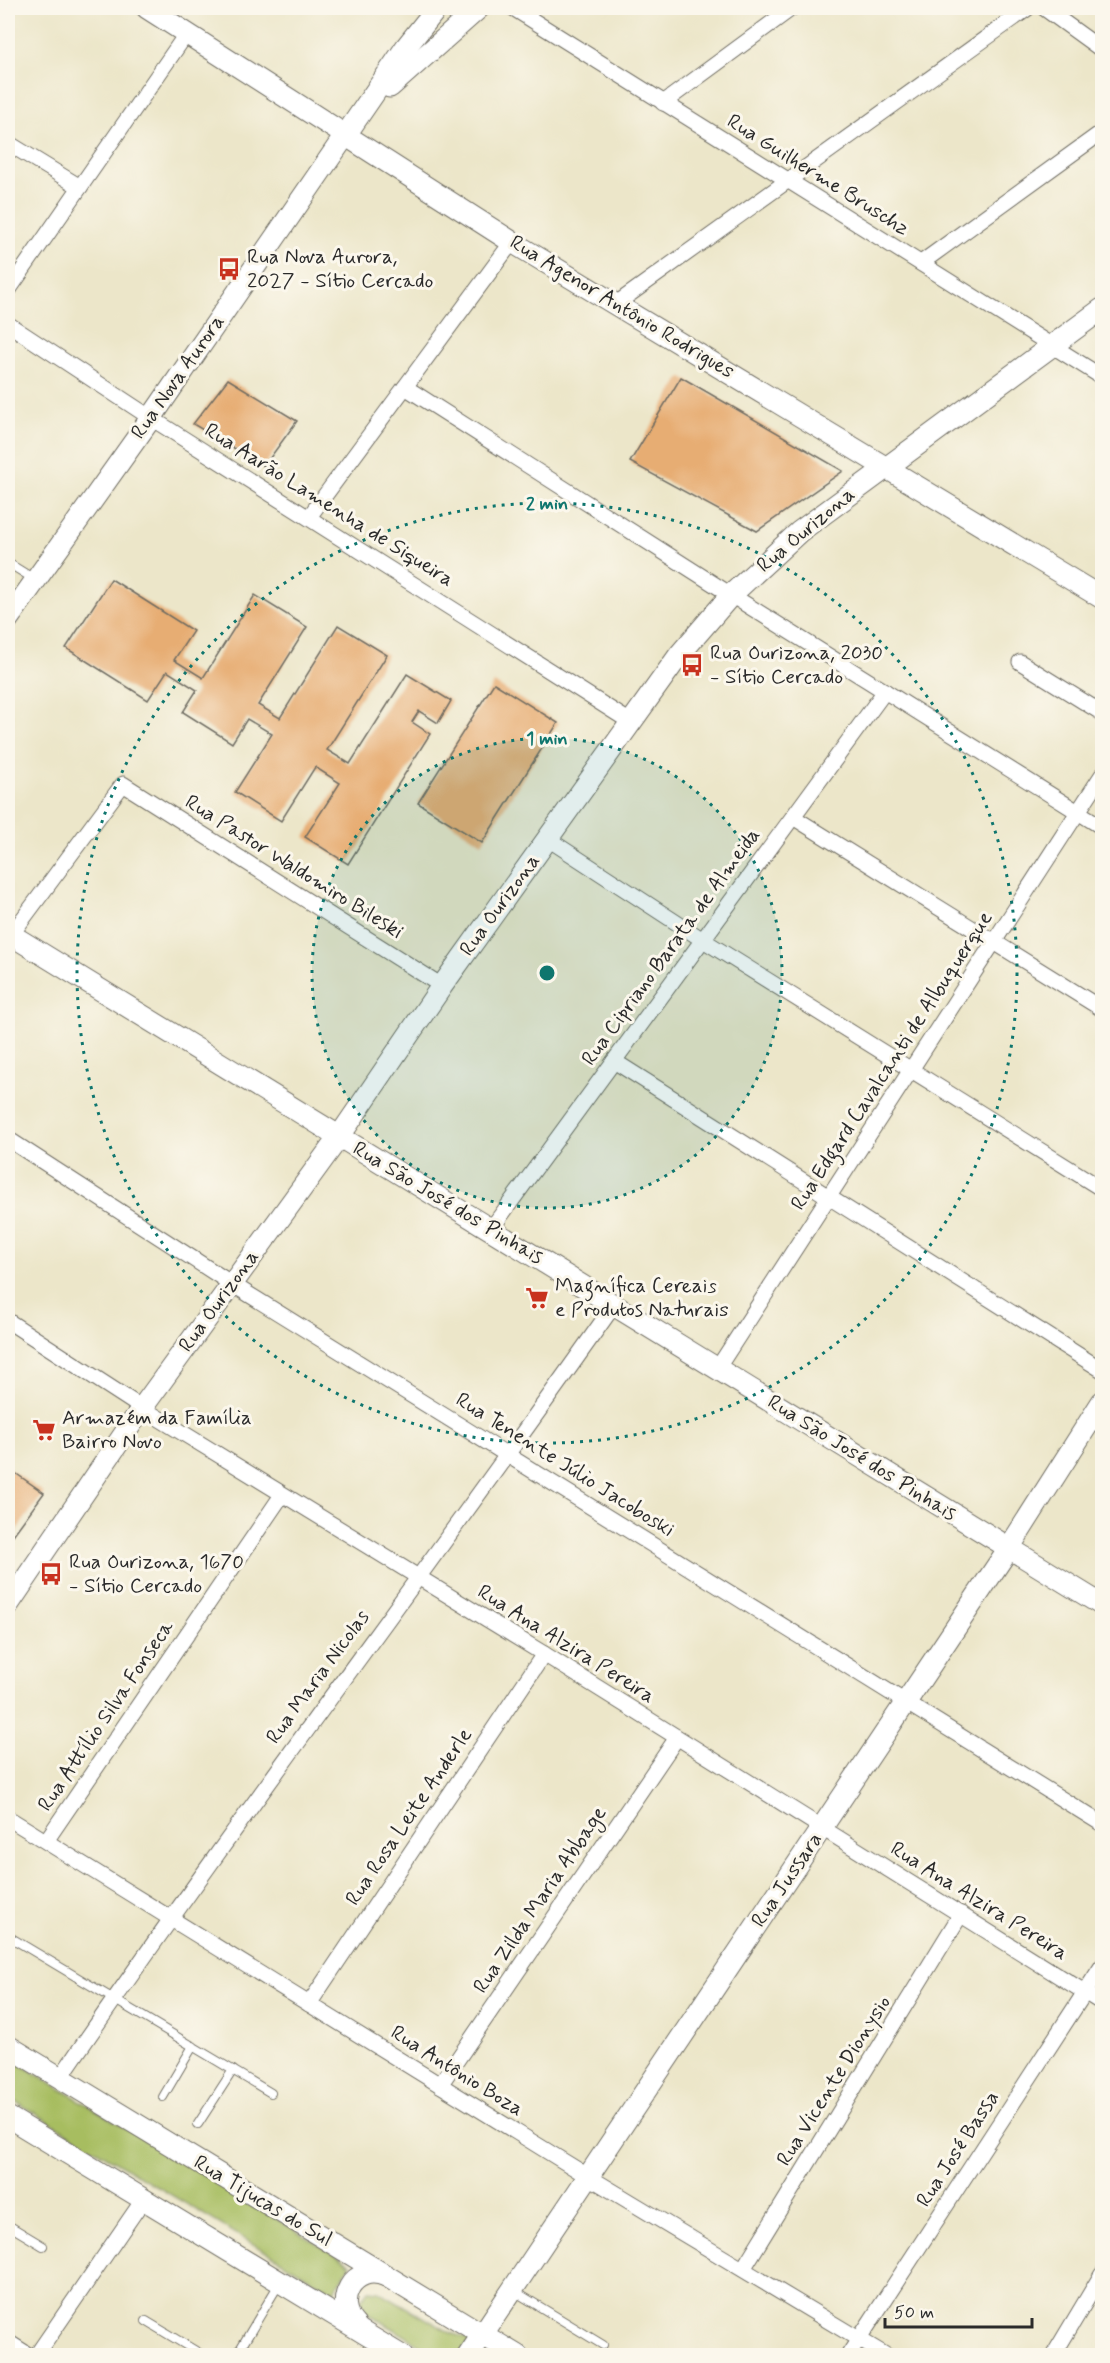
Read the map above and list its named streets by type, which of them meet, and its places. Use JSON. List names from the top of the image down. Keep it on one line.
{"streets":{"main road":["Rua Agenor Antônio Rodrigues","Rua Nova Aurora","Rua Ourizona","Rua São José dos Pinhais","Rua Jussara","Rua Tijucas do Sul"],"street":["Rua Guilherme Bruschz","Rua Aarão Lamenha de Siqueira","Rua Pastor Waldomiro Bileski","Rua Cipriano Barata de Almeida","Rua Edgard Cavalcanti de Albuquerque","Rua Tenente Júlio Jacoboski","Rua Ana Alzira Pereira","Rua Maria Nicolas","Rua Attílio Silva Fonseca","Rua Rosa Leite Anderle","Rua Zilda Maria Abbage","Rua Antônio Boza","Rua Vicente Dionysio","Rua José Bassa"]},"crossings":[["Rua Guilherme Bruschz","Rua Ourizona"],["Rua Agenor Antônio Rodrigues","Rua Nova Aurora"],["Rua Agenor Antônio Rodrigues","Rua Ourizona"],["Rua Nova Aurora","Rua Aarão Lamenha de Siqueira"],["Rua Aarão Lamenha de Siqueira","Rua Ourizona"],["Rua Ourizona","Rua Pastor Waldomiro Bileski"],["Rua Ourizona","Rua São José dos Pinhais"],["Rua Ourizona","Rua Tenente Júlio Jacoboski"],["Rua Ourizona","Rua Ana Alzira Pereira"],["Rua Pastor Waldomiro Bileski","Rua São José dos Pinhais"],["Rua Cipriano Barata de Almeida","Rua São José dos Pinhais"],["Rua Edgard Cavalcanti de Albuquerque","Rua São José dos Pinhais"],["Rua São José dos Pinhais","Rua Maria Nicolas"],["Rua São José dos Pinhais","Rua Jussara"],["Rua Tenente Júlio Jacoboski","Rua Maria Nicolas"],["Rua Tenente Júlio Jacoboski","Rua Jussara"],["Rua Ana Alzira Pereira","Rua Maria Nicolas"],["Rua Ana Alzira Pereira","Rua Attílio Silva Fonseca"],["Rua Ana Alzira Pereira","Rua Rosa Leite Anderle"],["Rua Ana Alzira Pereira","Rua Jussara"],["Rua Ana Alzira Pereira","Rua Zilda Maria Abbage"],["Rua Ana Alzira Pereira","Rua Vicente Dionysio"],["Rua Ana Alzira Pereira","Rua José Bassa"],["Rua Maria Nicolas","Rua Antônio Boza"],["Rua Maria Nicolas","Rua Tijucas do Sul"],["Rua Attílio Silva Fonseca","Rua Antônio Boza"],["Rua Rosa Leite Anderle","Rua Antônio Boza"],["Rua Jussara","Rua Antônio Boza"],["Rua Jussara","Rua Tijucas do Sul"],["Rua Zilda Maria Abbage","Rua Antônio Boza"],["Rua Antônio Boza","Rua Vicente Dionysio"],["Rua Antônio Boza","Rua José Bassa"]],"places":{"bus stop":["Rua Nova Aurora, 2027 - Sítio Cercado","Rua Ourizona, 2030 - Sítio Cercado","Rua Ourizona, 1670 - Sítio Cercado"],"supermarket":["Magnífica Cereais e Produtos Naturais","Armazém da Família Bairro Novo"]},"scale_bar":"50 m","rings":["2 min","1 min"]}
